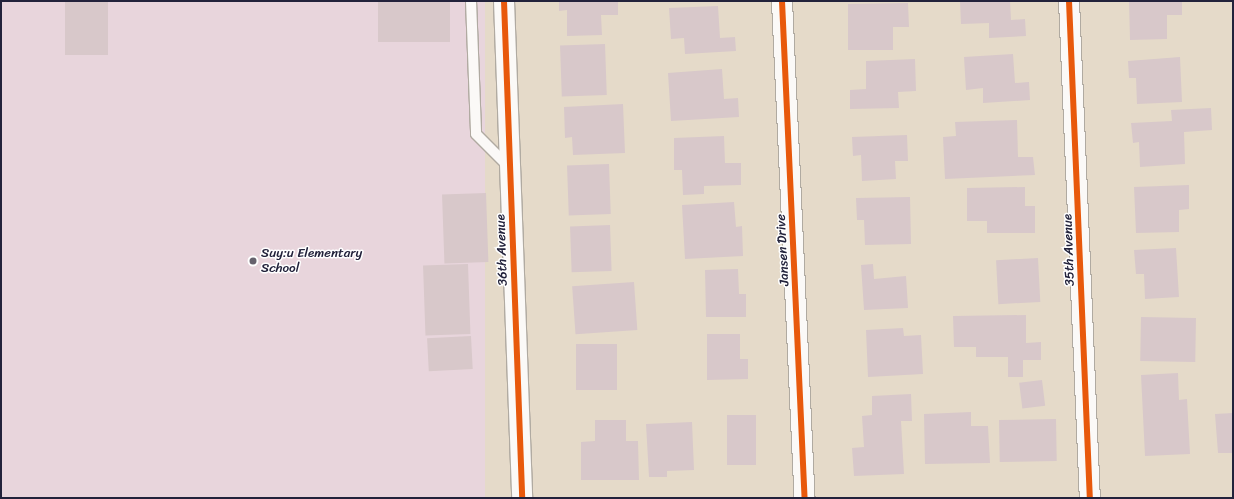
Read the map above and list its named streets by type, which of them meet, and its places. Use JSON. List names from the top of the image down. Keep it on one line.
{"streets":{"street":["36th Avenue","Jansen Drive","35th Avenue"]},"places":["Suy:u Elementary School"]}
